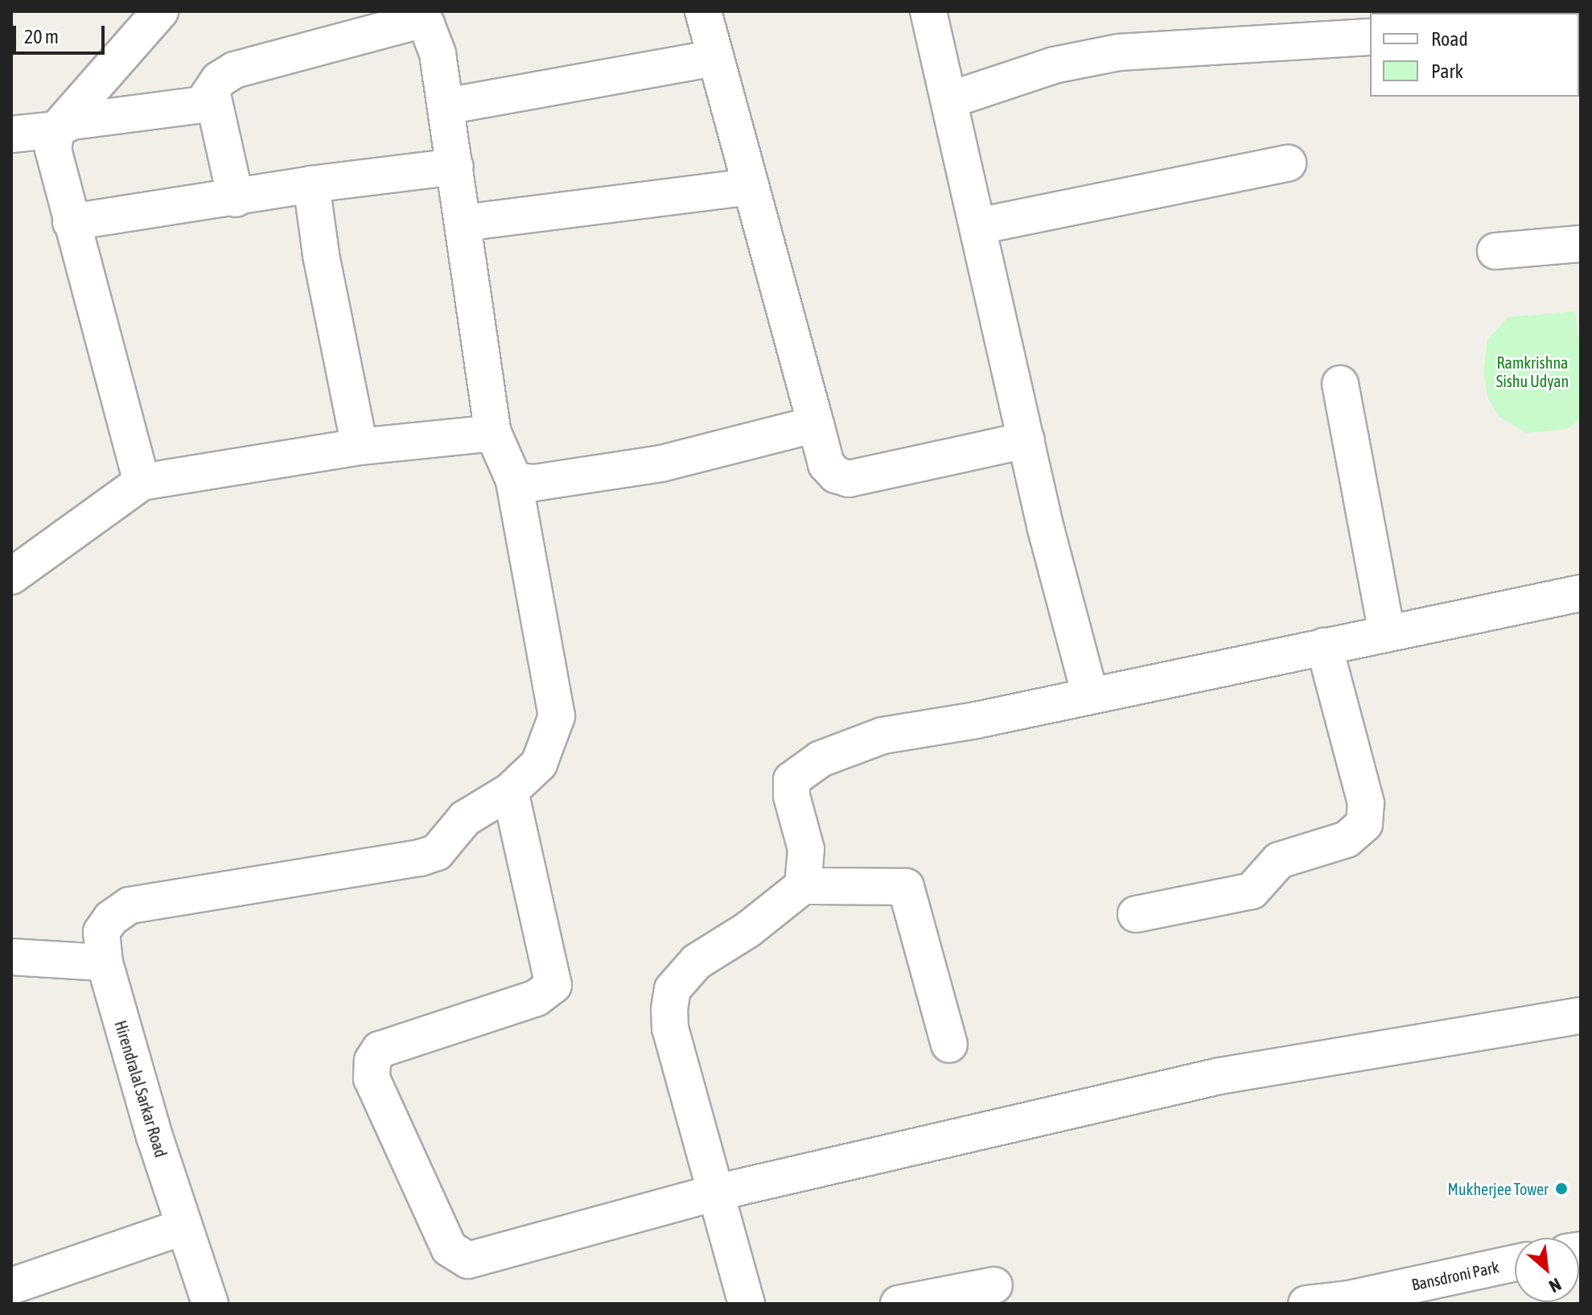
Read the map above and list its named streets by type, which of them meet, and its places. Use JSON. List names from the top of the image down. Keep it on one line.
{"streets":{"street":["Hirendralal Sarkar Road","Bansdroni Park"]},"parks":["Ramkrishna Sishu Udyan"],"places":["Mukherjee Tower"],"legend":["Road","Park"],"scale_bar":"20 m","north":"bottom right"}
